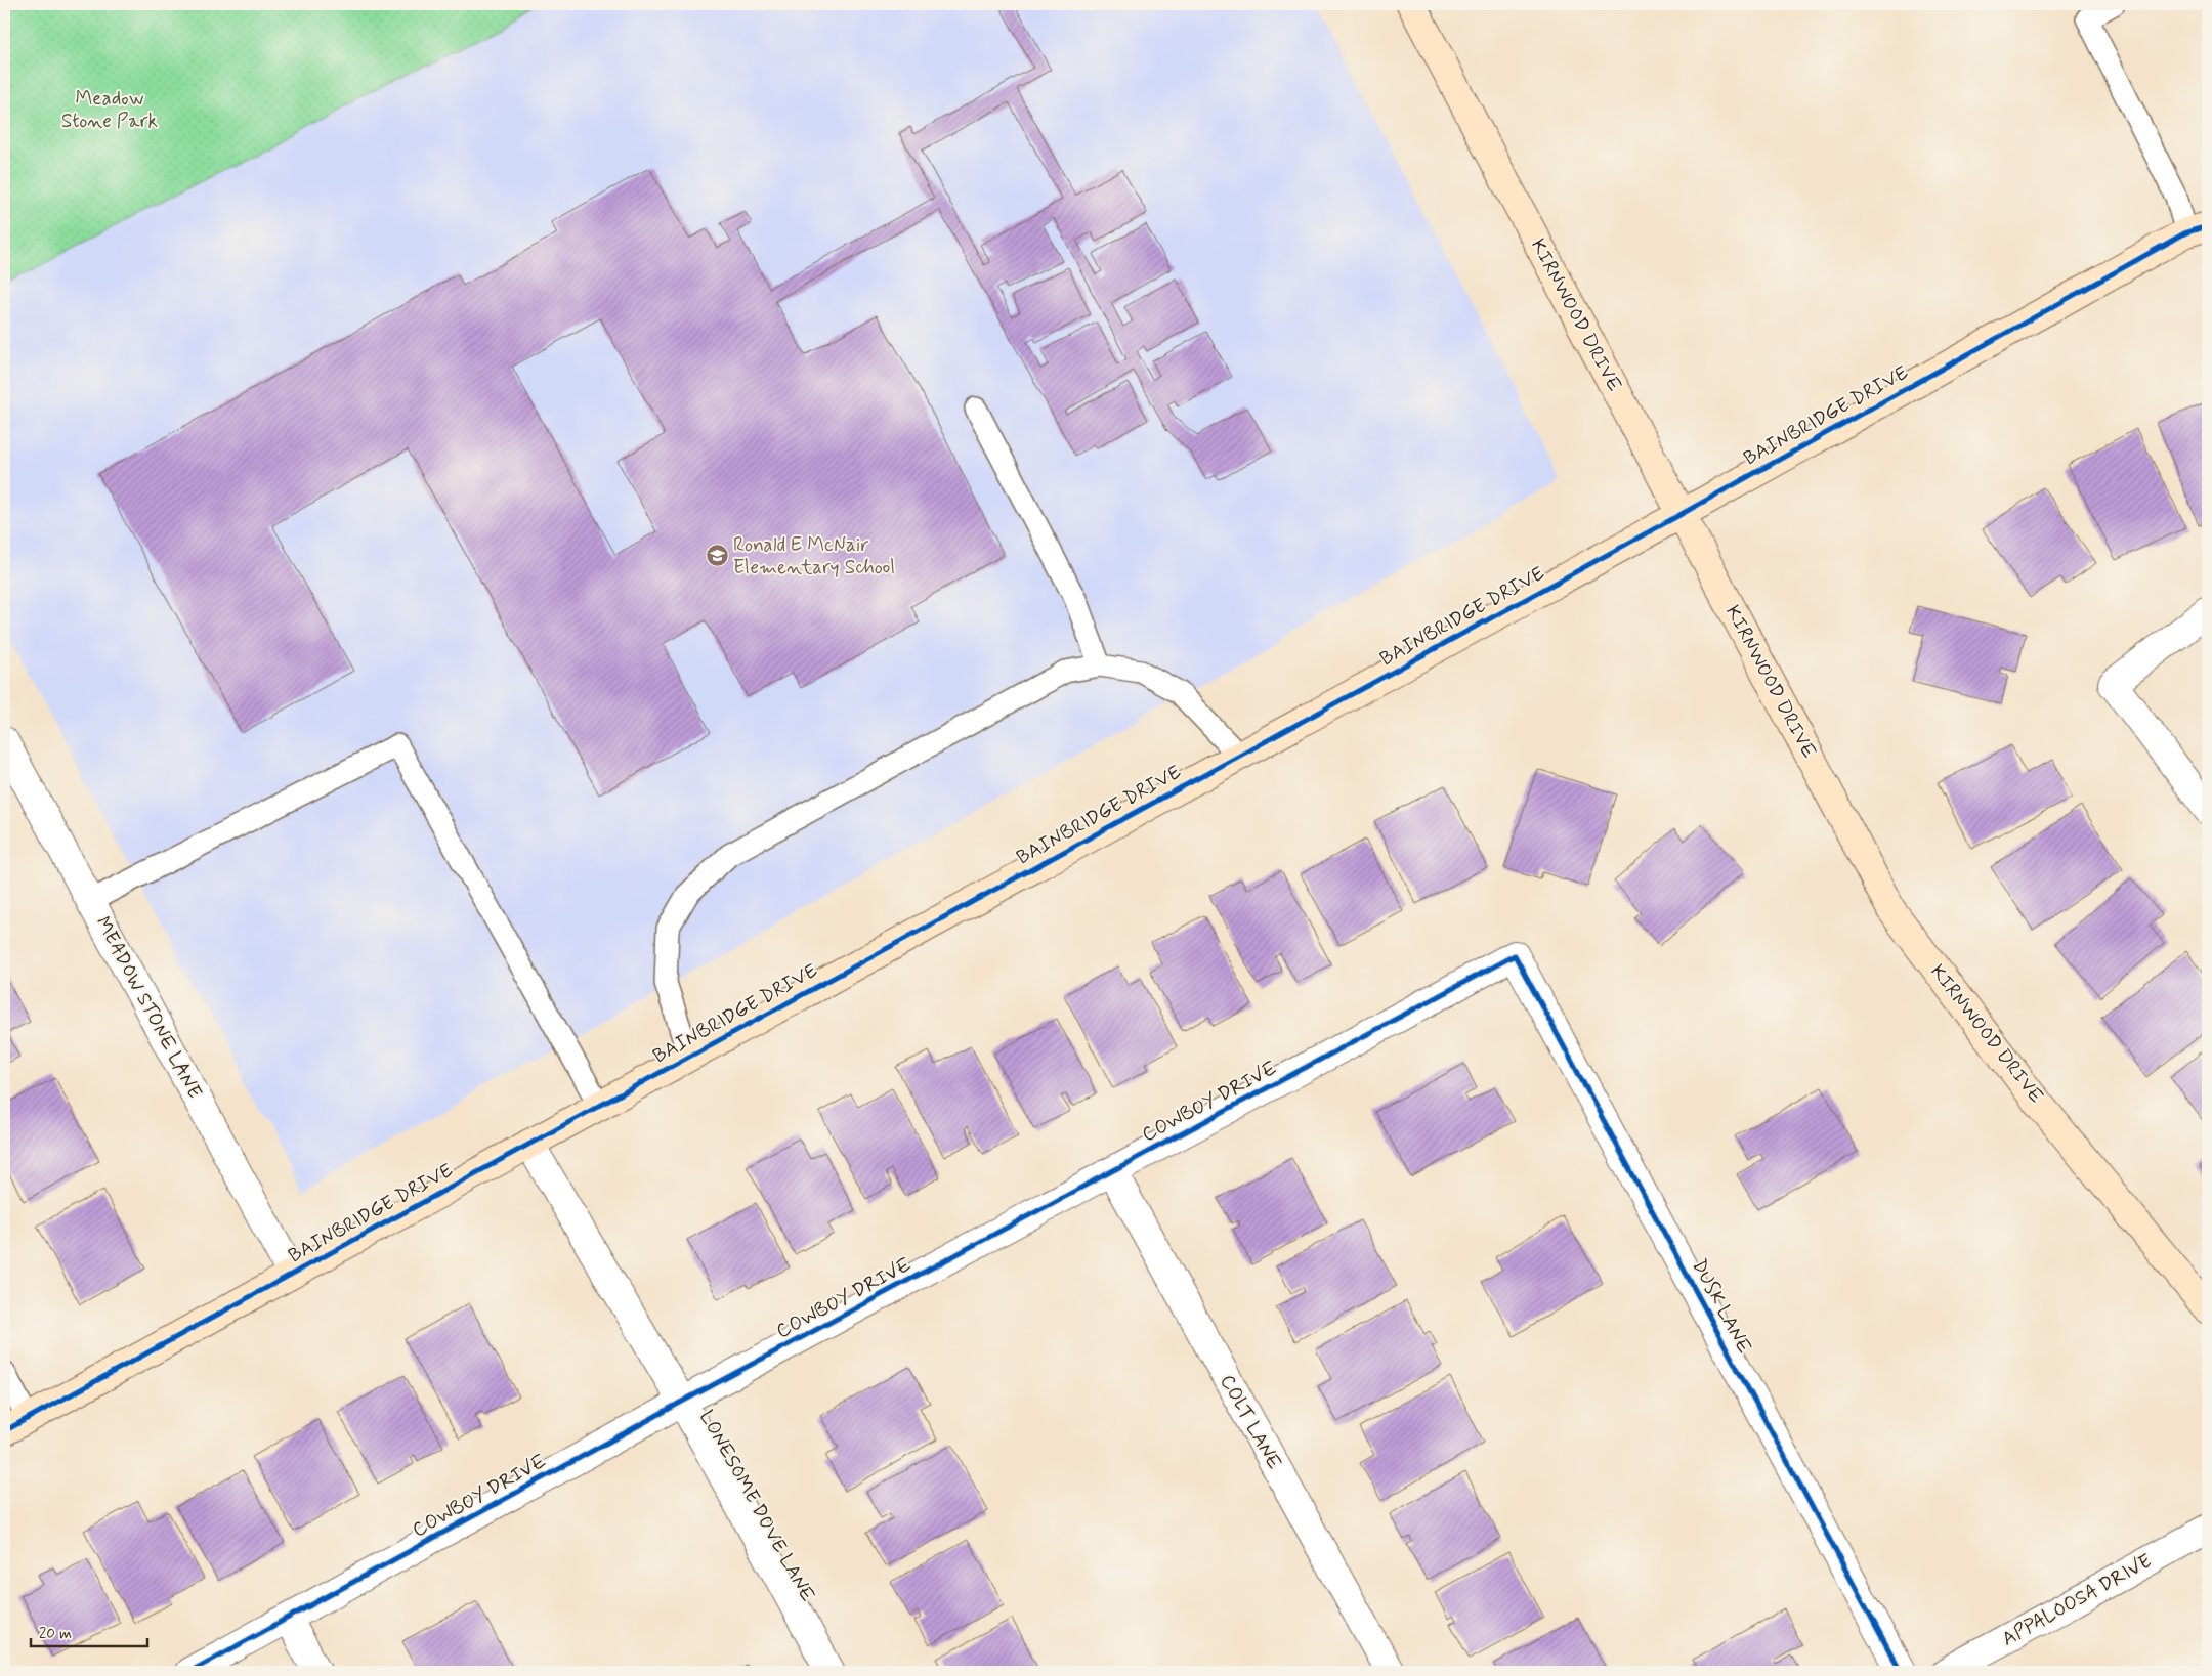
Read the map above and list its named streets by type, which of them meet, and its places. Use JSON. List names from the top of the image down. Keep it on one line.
{"streets":{"street":["KIRNWOOD DRIVE","BAINBRIDGE DRIVE","MEADOW STONE LANE","COWBOY DRIVE","DUSK LANE","COLT LANE","LONESOME DOVE LANE","APPALOOSA DRIVE"]},"crossings":[["KIRNWOOD DRIVE","BAINBRIDGE DRIVE"],["BAINBRIDGE DRIVE","MEADOW STONE LANE"],["BAINBRIDGE DRIVE","LONESOME DOVE LANE"],["COWBOY DRIVE","DUSK LANE"],["COWBOY DRIVE","COLT LANE"],["COWBOY DRIVE","LONESOME DOVE LANE"]],"parks":["Meadow Stone Park"],"places":{"school or university":["Ronald E McNair Elementary School"]},"scale_bar":"20 m"}
